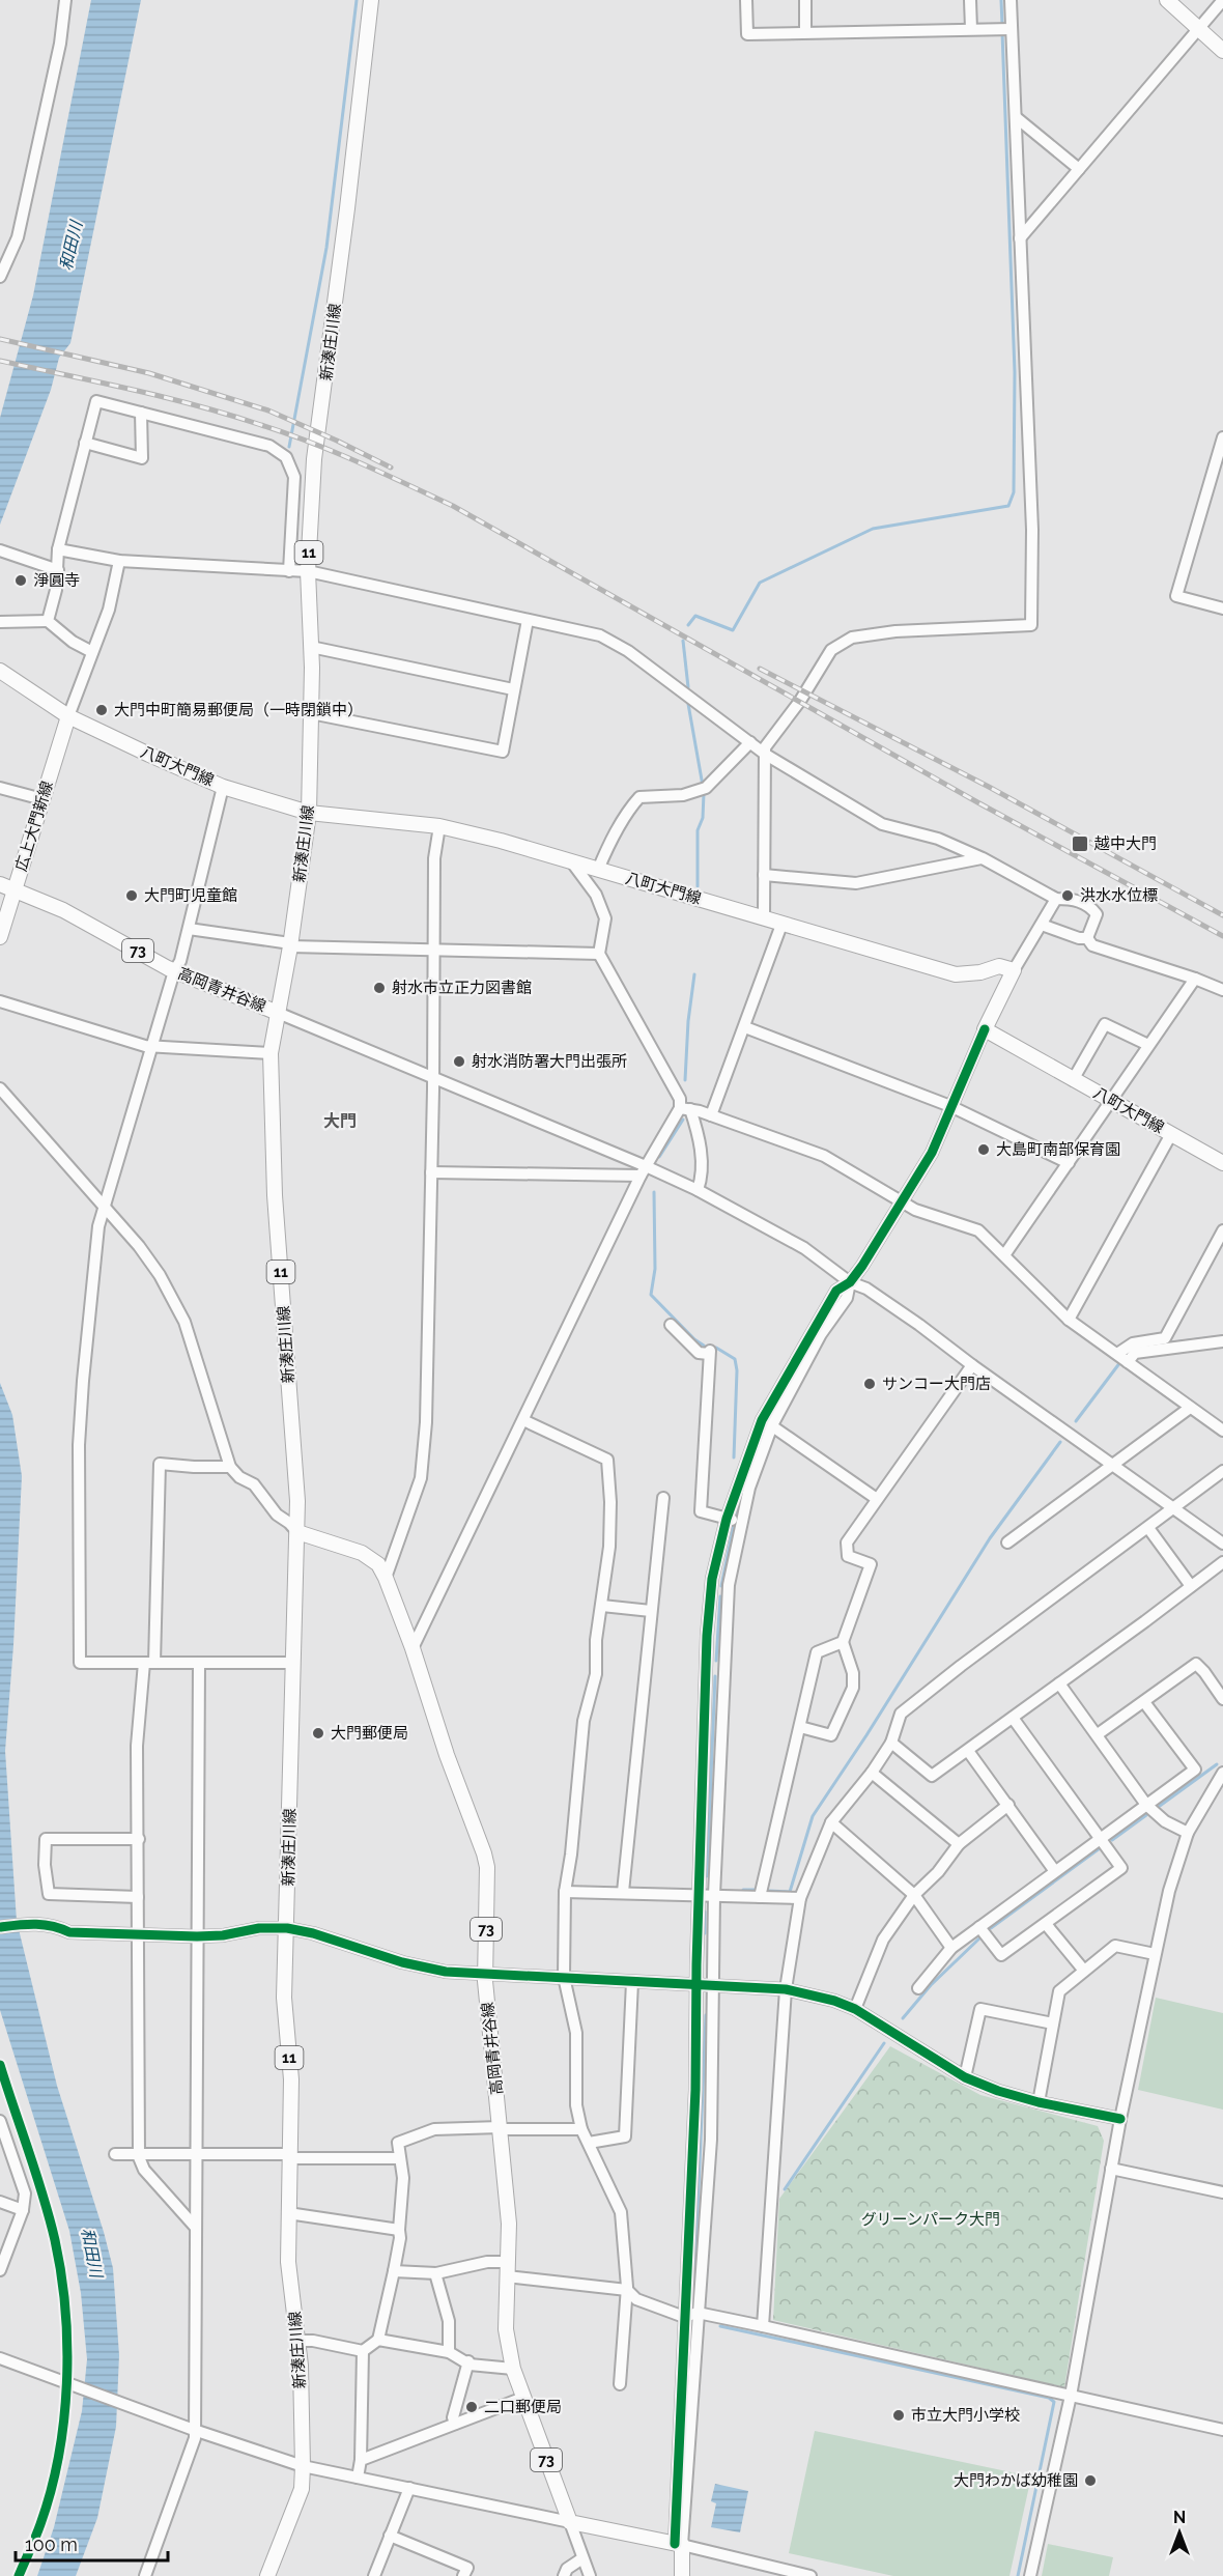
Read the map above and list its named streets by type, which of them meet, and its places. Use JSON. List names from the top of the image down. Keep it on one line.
{"streets":{"main road":["新湊庄川線","11","八町大門線","広上大門新線","73","高岡青井谷線"]},"crossings":[["新湊庄川線","八町大門線"],["新湊庄川線","高岡青井谷線"],["八町大門線","広上大門新線"],["広上大門新線","高岡青井谷線"]],"districts":["大門"],"water":["和田川"],"parks":["グリーンパーク大門"],"places":{"other":["淨圓寺","大門中町簡易郵便局（一時閉鎖中）","大門町児童館","洪水水位標","射水市立正力図書館","射水消防署大門出張所","大島町南部保育園","サンコー大門店","大門郵便局","二口郵便局","市立大門小学校","大門わかば幼稚園"],"transit":["越中大門"]},"scale_bar":"100 m","north":"top"}
